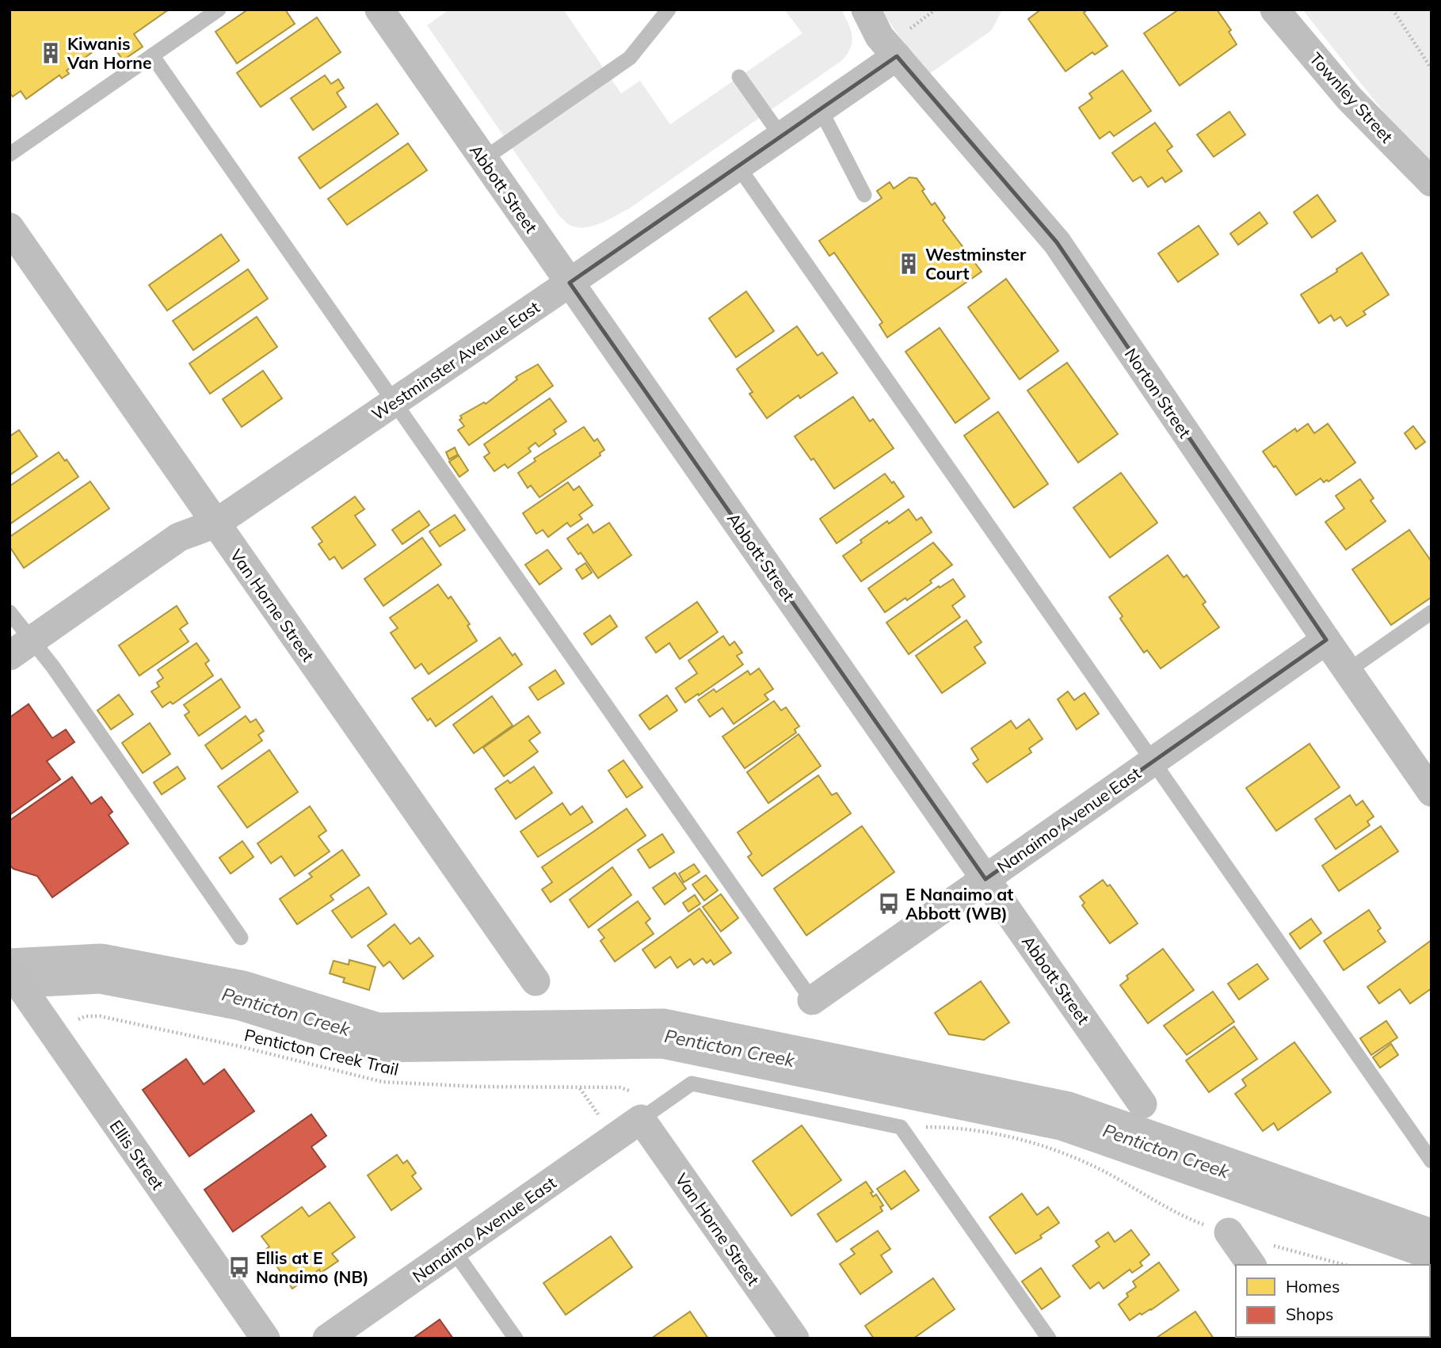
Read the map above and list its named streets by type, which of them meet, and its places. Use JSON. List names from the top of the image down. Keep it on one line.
{"streets":{"street":["Townley Street","Abbott Street","Westminster Avenue East","Norton Street","Van Horne Street","Nanaimo Avenue East","Ellis Street"],"path":["Penticton Creek Trail"]},"crossings":[["Abbott Street","Westminster Avenue East"],["Abbott Street","Nanaimo Avenue East"],["Westminster Avenue East","Norton Street"],["Westminster Avenue East","Van Horne Street"],["Norton Street","Nanaimo Avenue East"],["Van Horne Street","Nanaimo Avenue East"],["Penticton Creek Trail","Ellis Street"]],"water":["Penticton Creek"],"places":{"building":["Kiwanis Van Horne","Westminster Court"],"bus stop":["E Nanaimo at Abbott (WB)","Ellis at E Nanaimo (NB)"]},"legend":["Homes","Shops"]}
